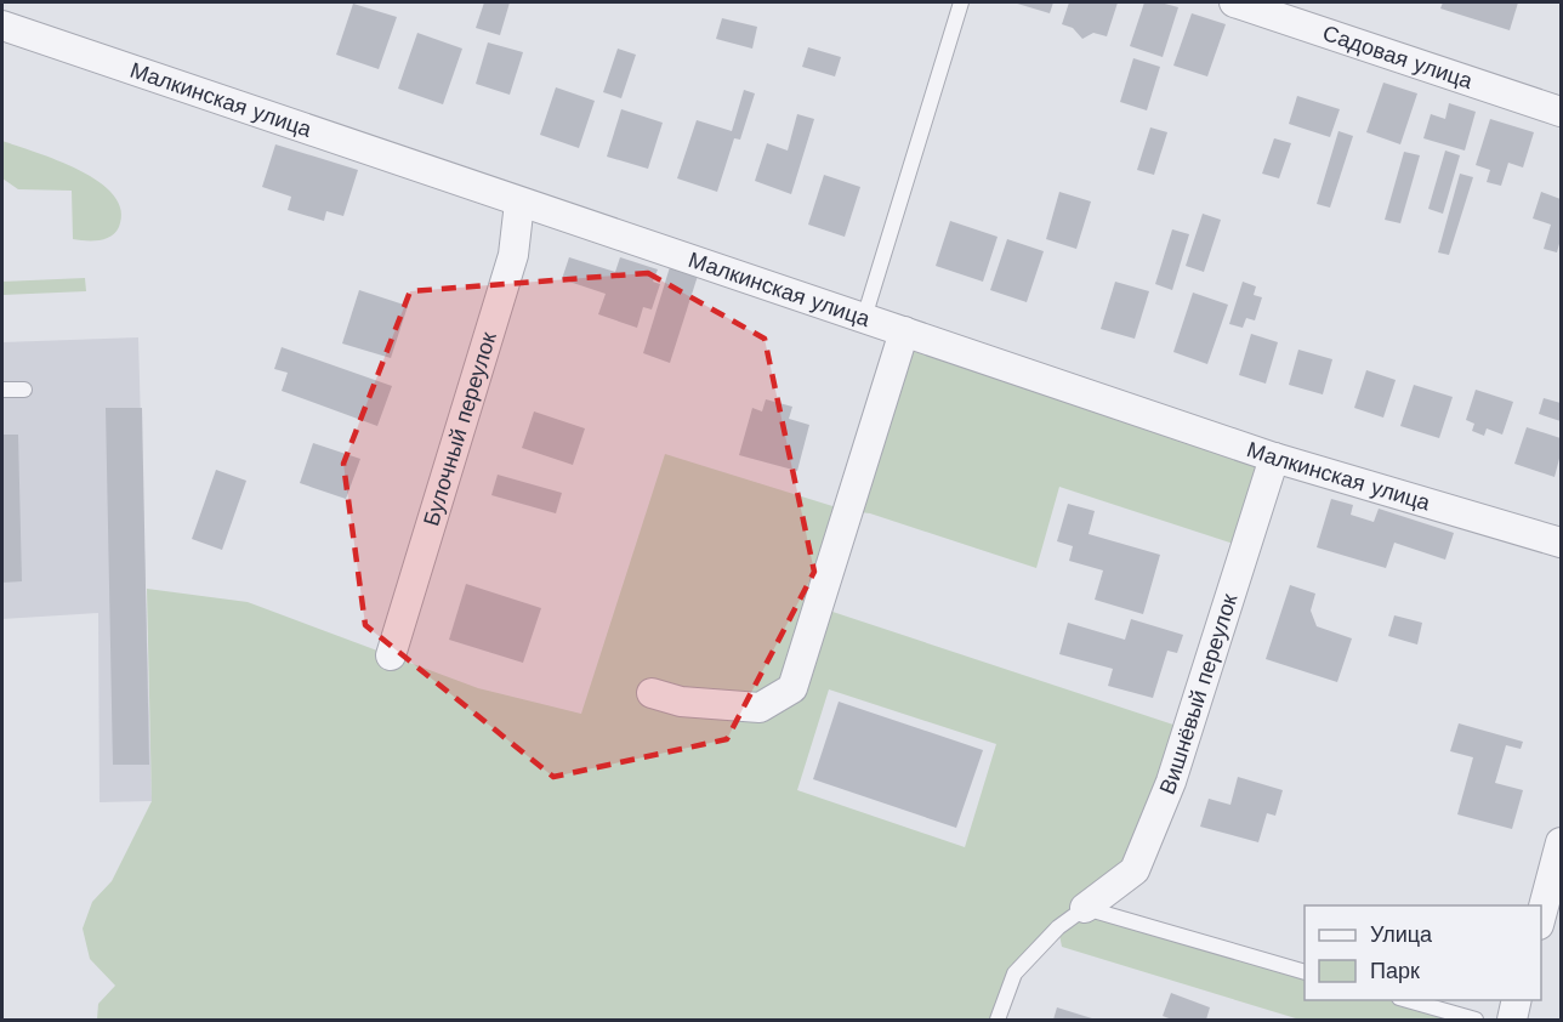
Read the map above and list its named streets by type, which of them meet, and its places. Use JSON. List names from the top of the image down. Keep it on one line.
{"streets":{"street":["Садовая улица","Малкинская улица","Булочный переулок","Вишнёвый переулок"]},"crossings":[["Малкинская улица","Булочный переулок"],["Малкинская улица","Вишнёвый переулок"]],"legend":["Улица","Парк"]}
